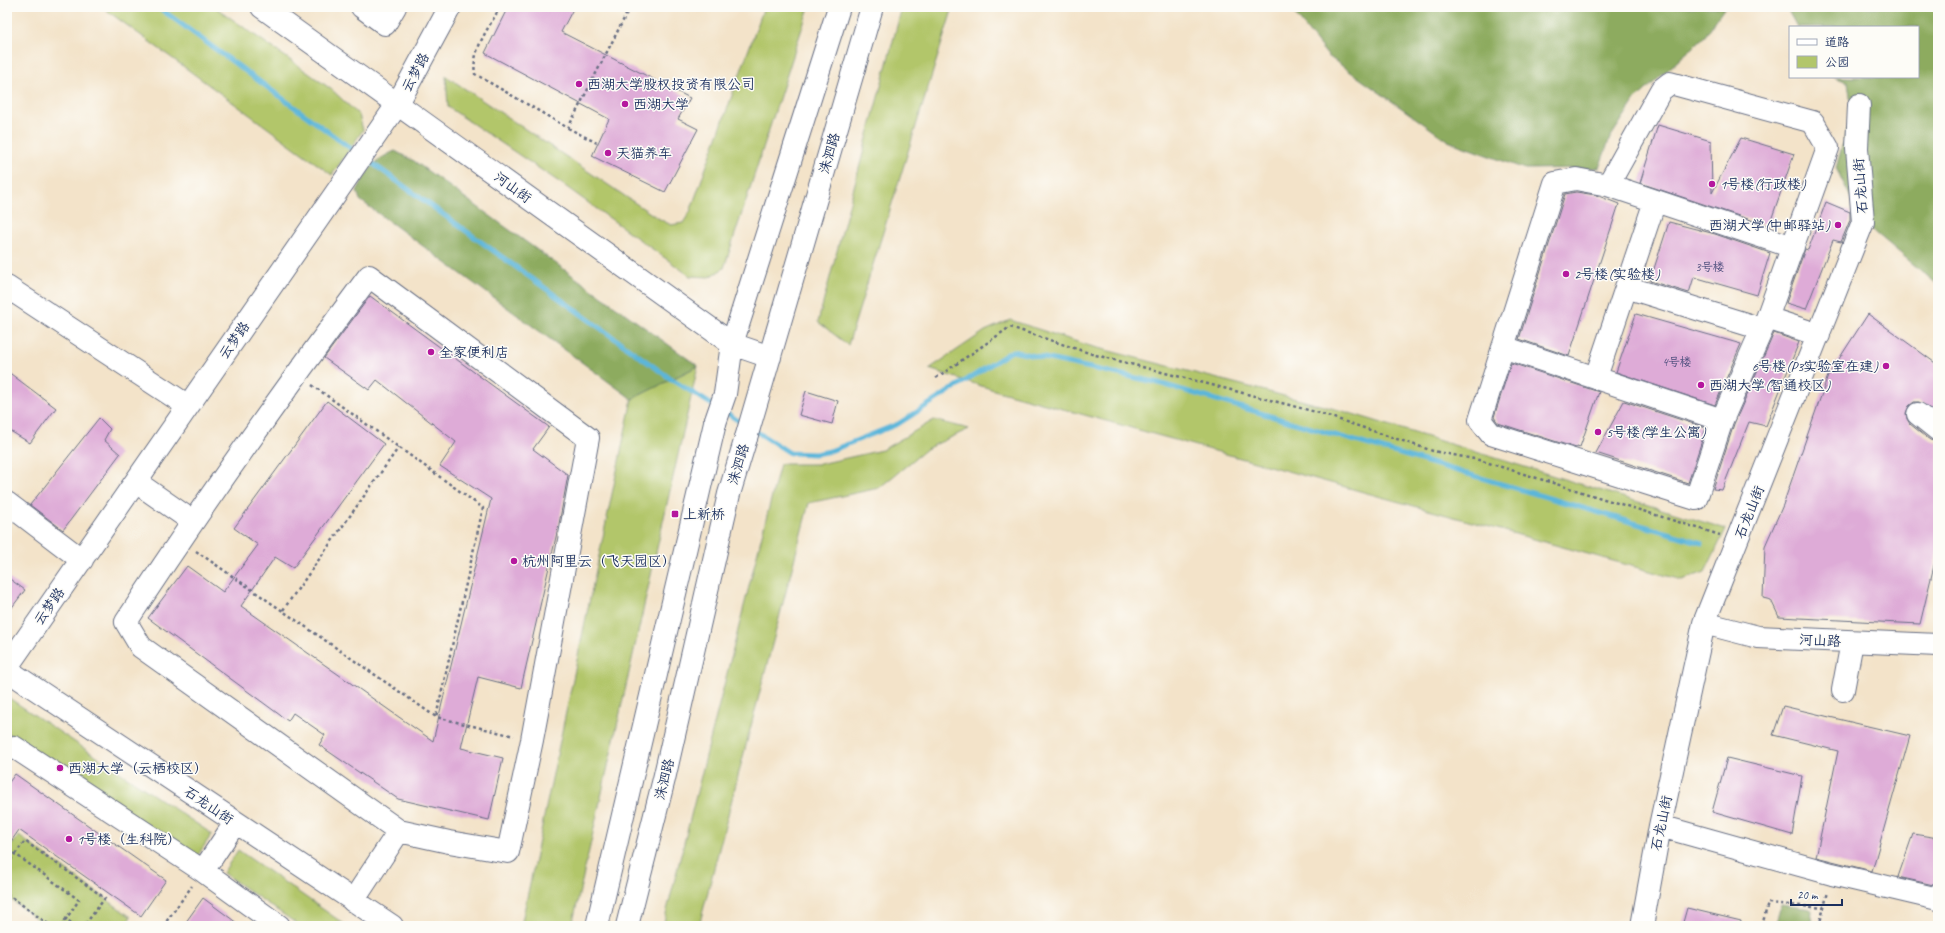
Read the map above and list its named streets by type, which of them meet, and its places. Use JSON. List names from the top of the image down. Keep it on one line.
{"streets":{"street":["云梦路","洙泗路","石龙山街","河山街","河山路"]},"crossings":[["云梦路","石龙山街"],["云梦路","河山街"],["洙泗路","河山街"],["石龙山街","河山路"]],"places":{"other":["西湖大学股权投资有限公司","西湖大学","天猫养车","1号楼(行政楼)","西湖大学(中邮驿站)","2号楼(实验楼)","全家便利店","6号楼(P3实验室在建)","西湖大学(智通校区)","5号楼(学生公寓)","杭州阿里云（飞天园区）","西湖大学（云栖校区）","1号楼（生科院）"],"transit":["上新桥"]},"house_numbers":["3号楼","4号楼"],"legend":["道路","公园"],"scale_bar":"20 m"}
